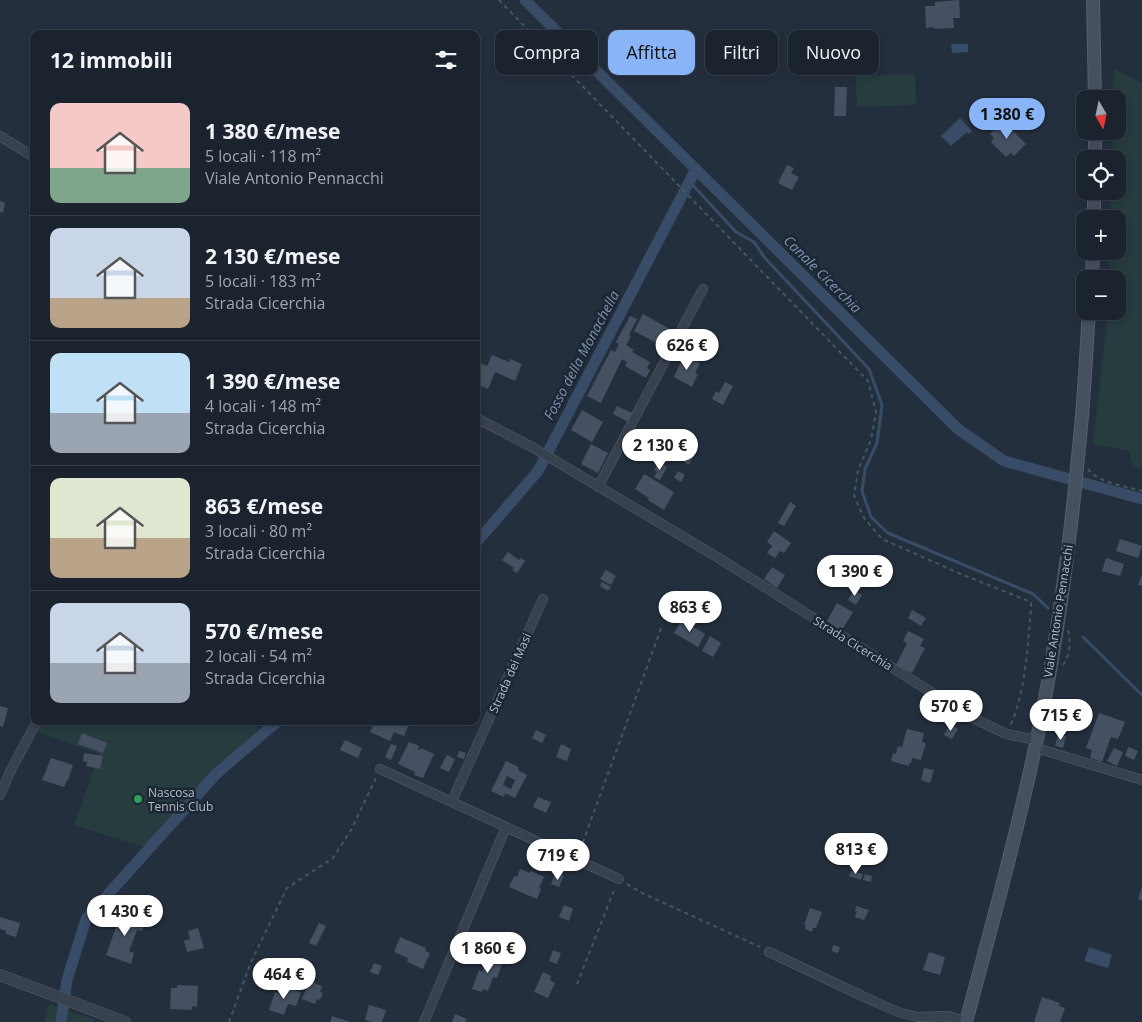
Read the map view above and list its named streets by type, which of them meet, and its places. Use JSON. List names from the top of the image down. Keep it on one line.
{"streets":{"main road":["Viale Antonio Pennacchi"],"street":["Strada Cicerchia","Strada dei Masi"]},"crossings":[["Viale Antonio Pennacchi","Strada Cicerchia"]],"water":["Canale Cicerchia","Fosso della Monachella"],"places":["Nascosa Tennis Club"],"north":"bottom","page":{"chip":["Compra","Affitta","Filtri","Nuovo"],"heading":"12 immobili","map_buttons":["+","−"],"list":[{"name":"1 380 €/mese","note":"5 locali · 118 m² · Viale Antonio Pennacchi"},{"name":"2 130 €/mese","note":"5 locali · 183 m² · Strada Cicerchia"},{"name":"1 390 €/mese","note":"4 locali · 148 m² · Strada Cicerchia"},{"name":"863 €/mese","note":"3 locali · 80 m² · Strada Cicerchia"},{"name":"570 €/mese","note":"2 locali · 54 m² · Strada Cicerchia"}],"price":["1 380 €","626 €","2 130 €","1 390 €","863 €","570 €","715 €","813 €","719 €","1 430 €","1 860 €","464 €"]}}
